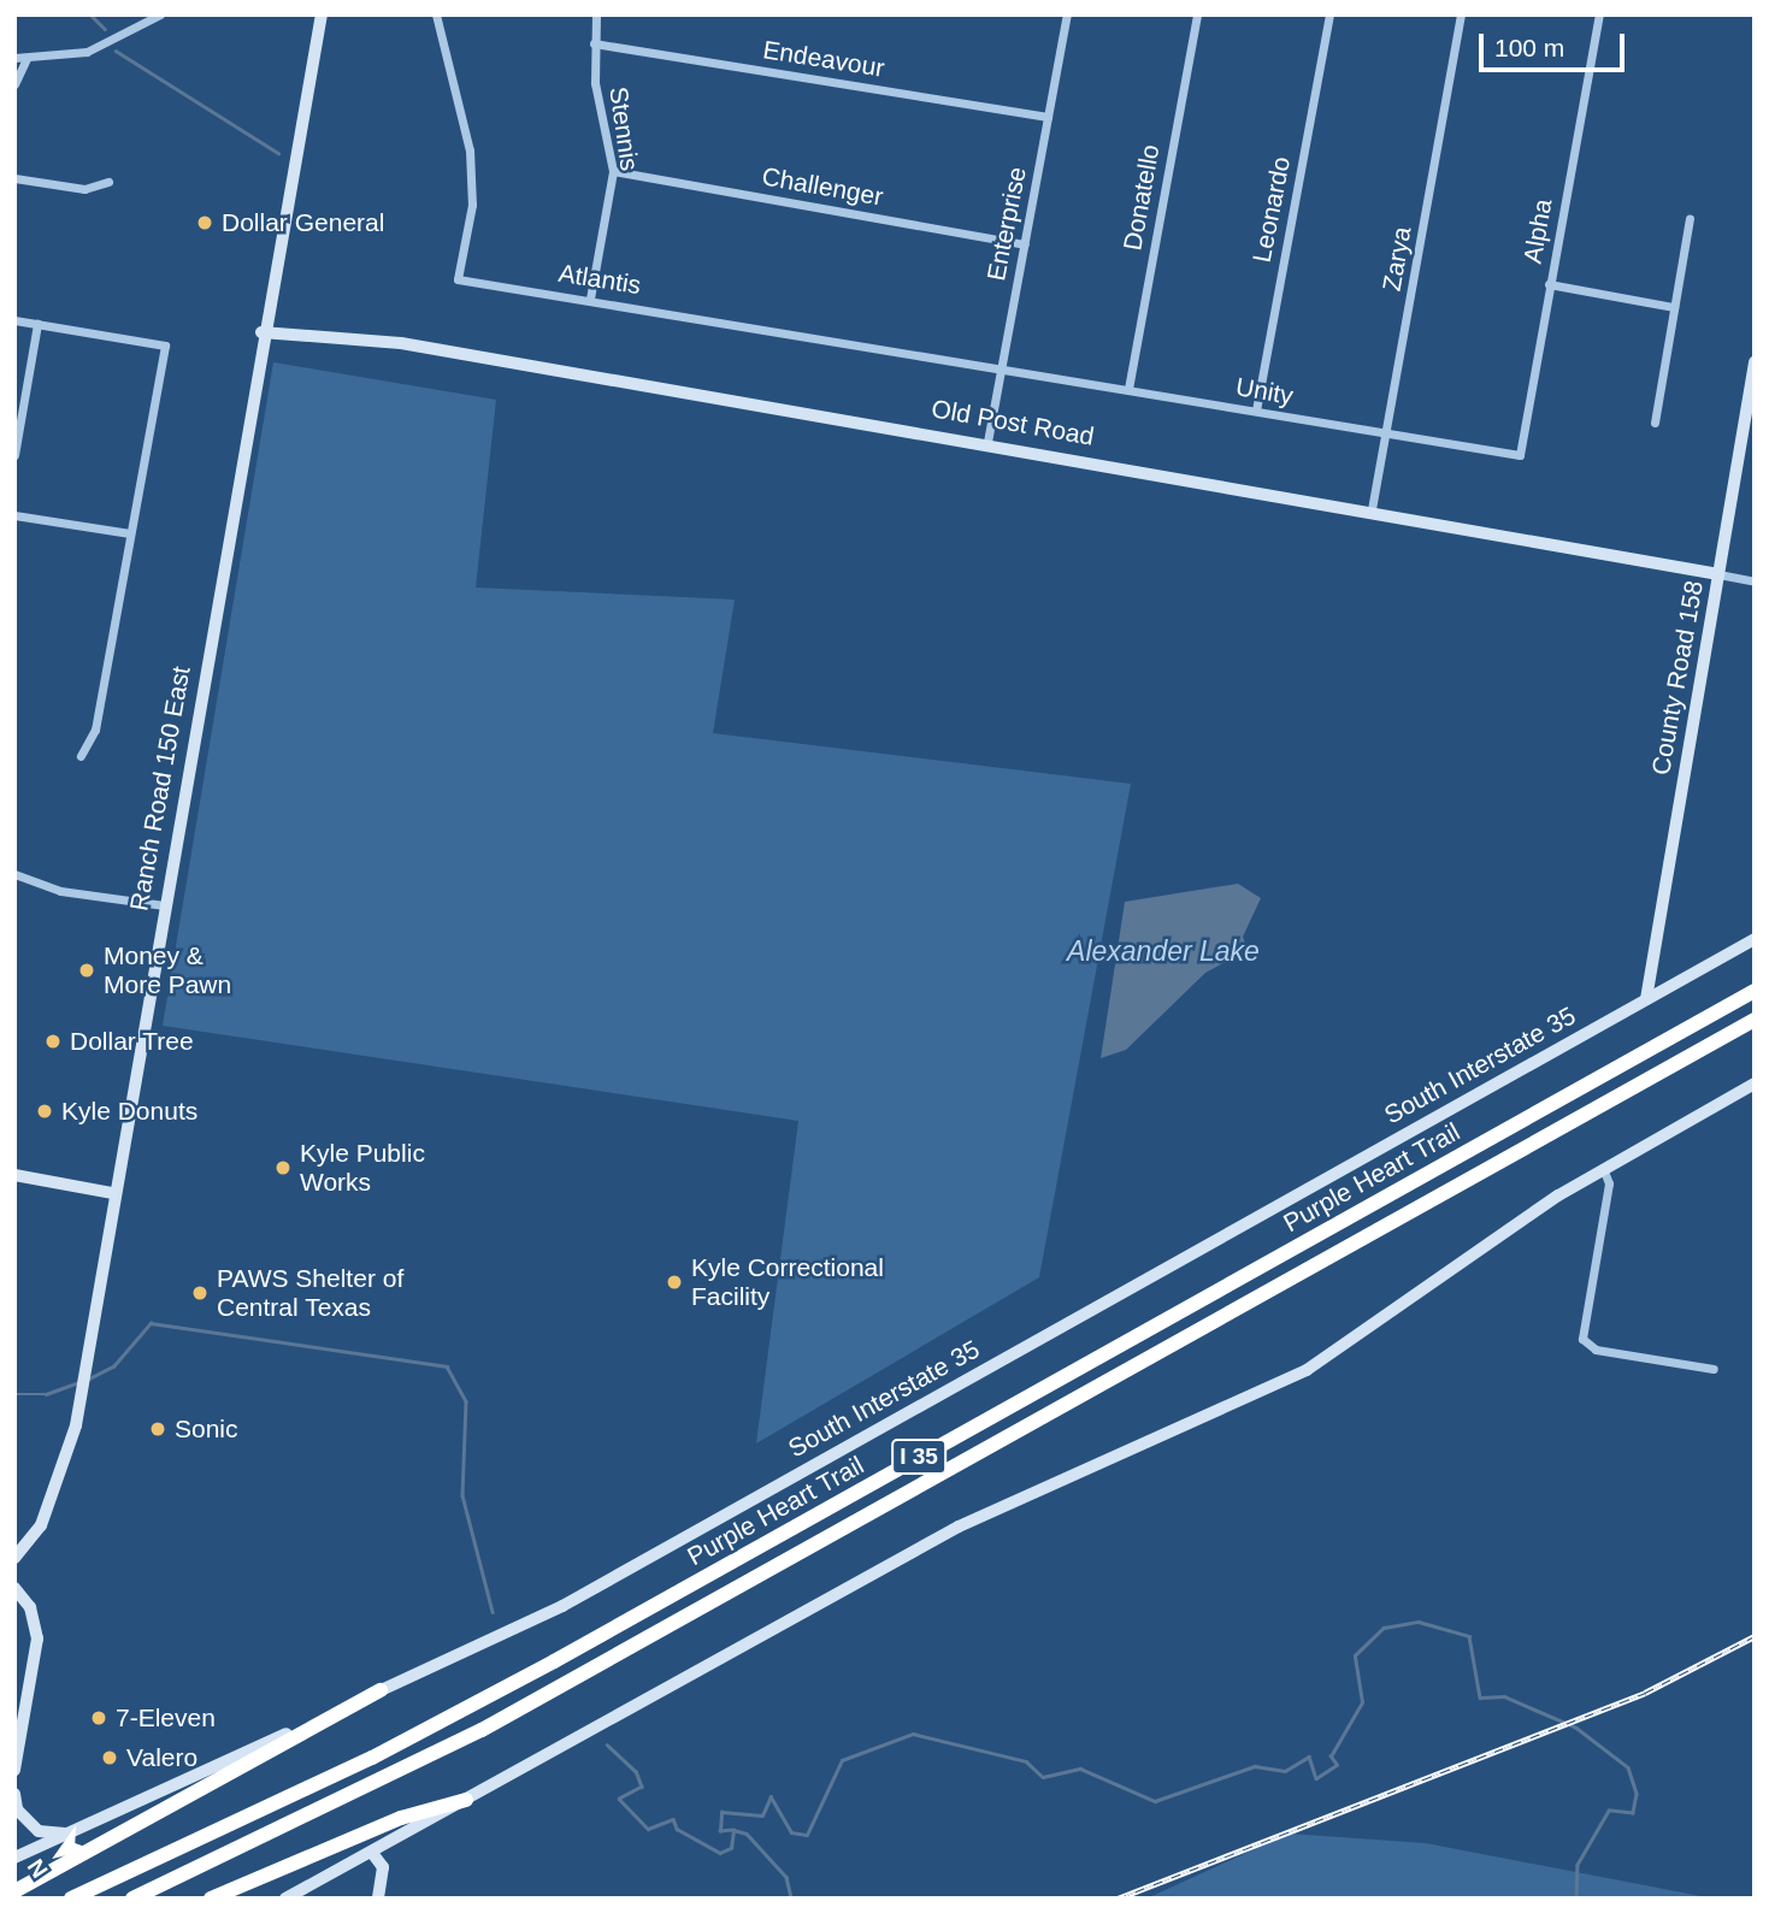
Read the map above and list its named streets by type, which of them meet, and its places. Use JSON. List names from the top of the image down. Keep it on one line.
{"streets":{"highway":["Purple Heart Trail","I 35"],"main road":["Old Post Road","County Road 158","Ranch Road 150 East","South Interstate 35"],"street":["Endeavour","Stennis","Challenger","Donatello","Leonardo","Enterprise","Alpha","Zarya","Atlantis","Unity"]},"crossings":[["Endeavour","Stennis"],["Endeavour","Enterprise"],["Stennis","Challenger"],["Stennis","Atlantis"],["Challenger","Enterprise"],["Donatello","Unity"],["Leonardo","Unity"],["Enterprise","Atlantis"],["Enterprise","Unity"],["Enterprise","Old Post Road"],["Alpha","Unity"],["Zarya","Unity"],["Zarya","Old Post Road"],["Atlantis","Unity"],["Old Post Road","County Road 158"],["Old Post Road","Ranch Road 150 East"],["County Road 158","South Interstate 35"]],"water":["Alexander Lake"],"places":["Dollar General","Money & More Pawn","Dollar Tree","Kyle Donuts","Kyle Public Works","Kyle Correctional Facility","PAWS Shelter of Central Texas","Sonic","7-Eleven","Valero"],"scale_bar":"100 m","north":"bottom left"}
